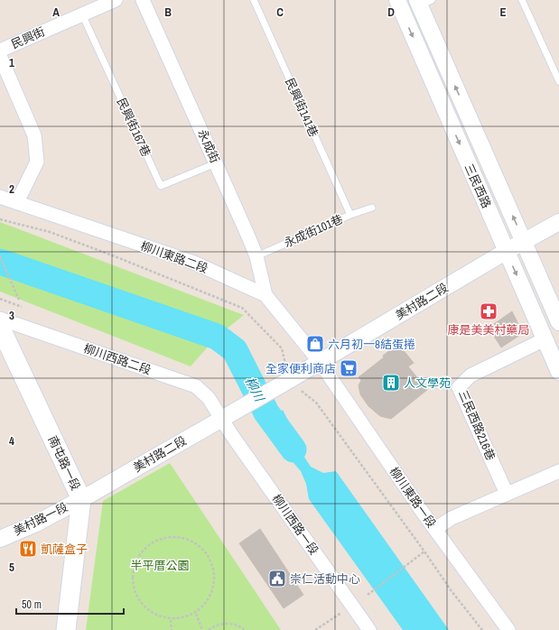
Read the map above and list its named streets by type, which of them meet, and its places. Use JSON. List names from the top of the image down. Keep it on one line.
{"streets":{"main road":["南屯路一段"],"street":["民興街","永成街","三民西路","柳川東路二段","美村路二段","柳川西路二段","三民西路216巷","柳川東路一段","美村路一段","柳川西路一段"],"lane":["民興街141巷","民興街167巷","永成街101巷"]},"crossings":[["民興街","民興街167巷"],["民興街141巷","永成街101巷"],["民興街167巷","永成街"],["永成街","永成街101巷"],["永成街","柳川東路二段"],["三民西路","美村路二段"],["三民西路","三民西路216巷"],["柳川東路二段","美村路二段"],["柳川東路二段","柳川東路一段"],["美村路二段","柳川西路二段"],["美村路二段","南屯路一段"],["美村路二段","柳川東路一段"],["美村路二段","美村路一段"],["美村路二段","柳川西路一段"],["柳川西路二段","柳川西路一段"],["南屯路一段","美村路一段"]],"water":["柳川"],"parks":["半平厝公園"],"places":{"pharmacy":["康是美美村藥局"],"shop":["六月初一8結蛋捲"],"supermarket":["全家便利商店"],"building":["人文學苑"],"restaurant":["凱薩盒子"],"public building":["崇仁活動中心"]},"scale_bar":"50 m","grid":{"columns":["A","B","C","D","E"],"rows":["1","2","3","4","5"]}}
